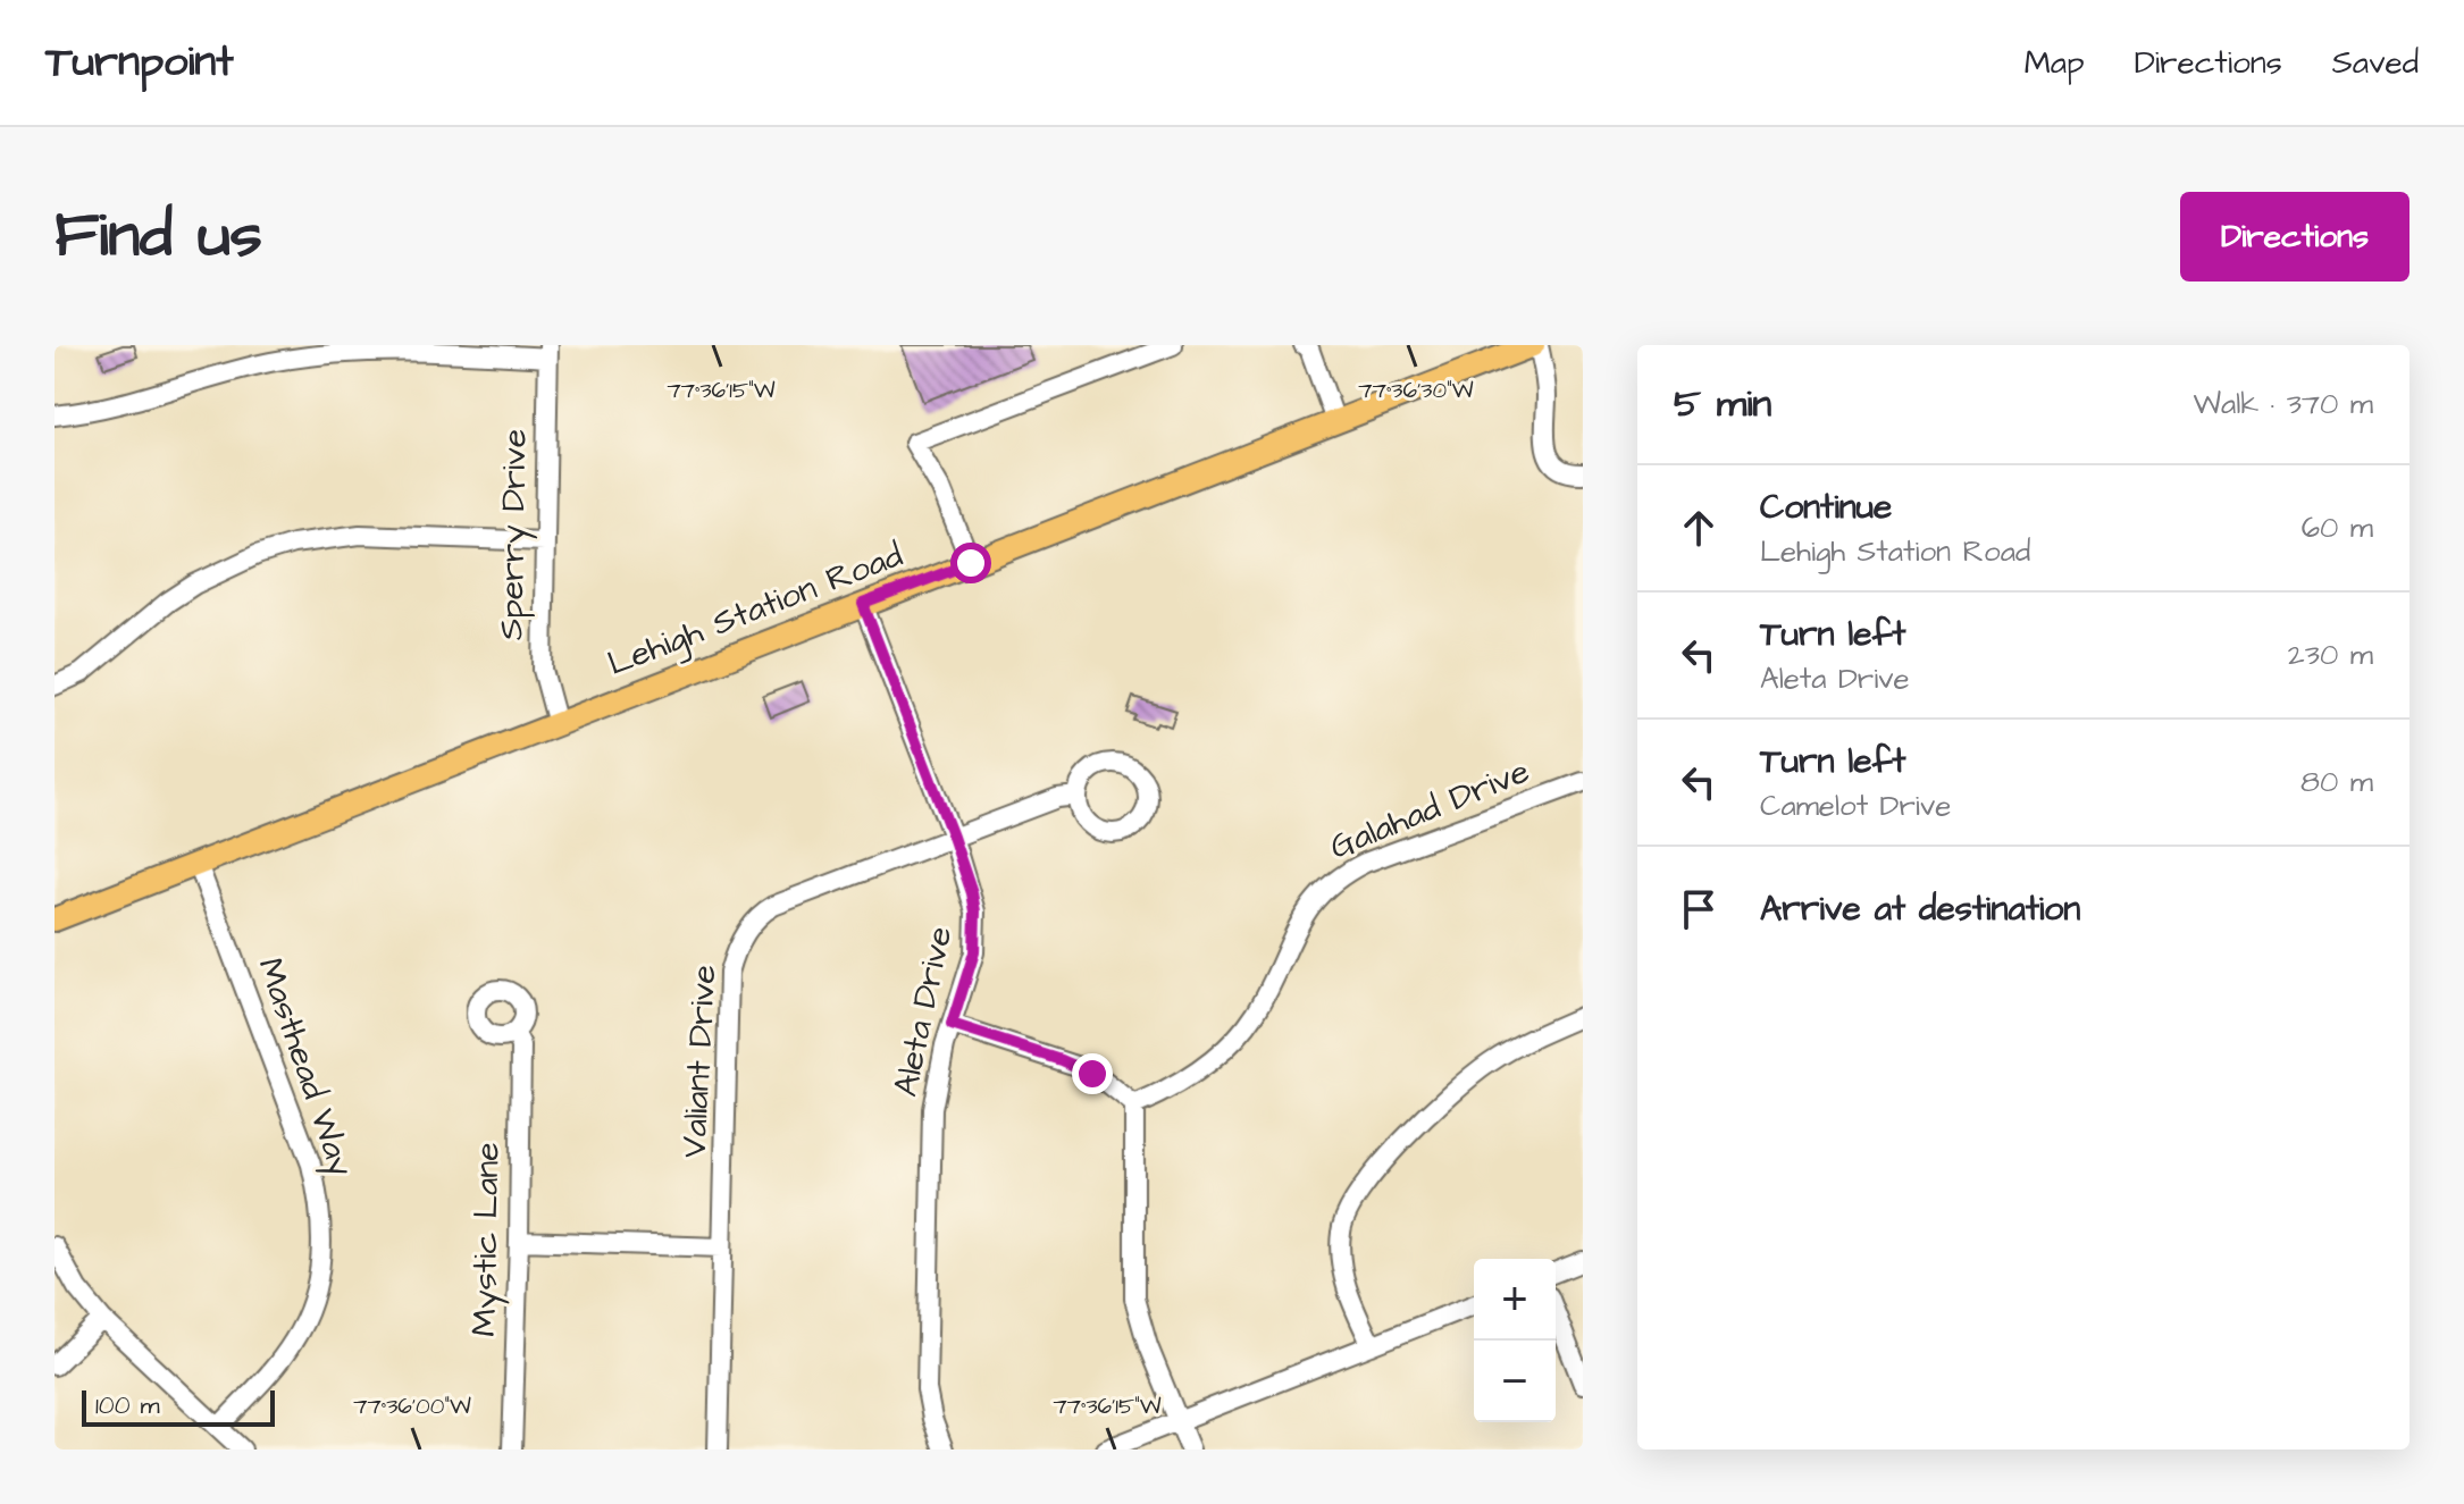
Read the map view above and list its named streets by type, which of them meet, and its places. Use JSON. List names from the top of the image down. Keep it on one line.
{"streets":{"main road":["Lehigh Station Road"],"street":["Sperry Drive","Galahad Drive","Aleta Drive","Valiant Drive","Masthead Way","Mystic Lane"]},"crossings":[["Sperry Drive","Lehigh Station Road"],["Lehigh Station Road","Aleta Drive"],["Lehigh Station Road","Masthead Way"],["Aleta Drive","Valiant Drive"]],"scale_bar":"100 m","page":{"header":"Turnpoint","nav":["Map","Directions","Saved"],"title":"Find us","buttons":"Directions","heading":["5 min","Walk · 370 m"],"list":[["Continue","Lehigh Station Road","60 m"],["Turn left","Aleta Drive","230 m"],["Turn left","Camelot Drive","80 m"],"Arrive at destination"],"map_buttons":["+","−"],"scale":"100 m"},"coordinates":["77°36'15\"W","77°36'30\"W","77°36'00\"W"]}
